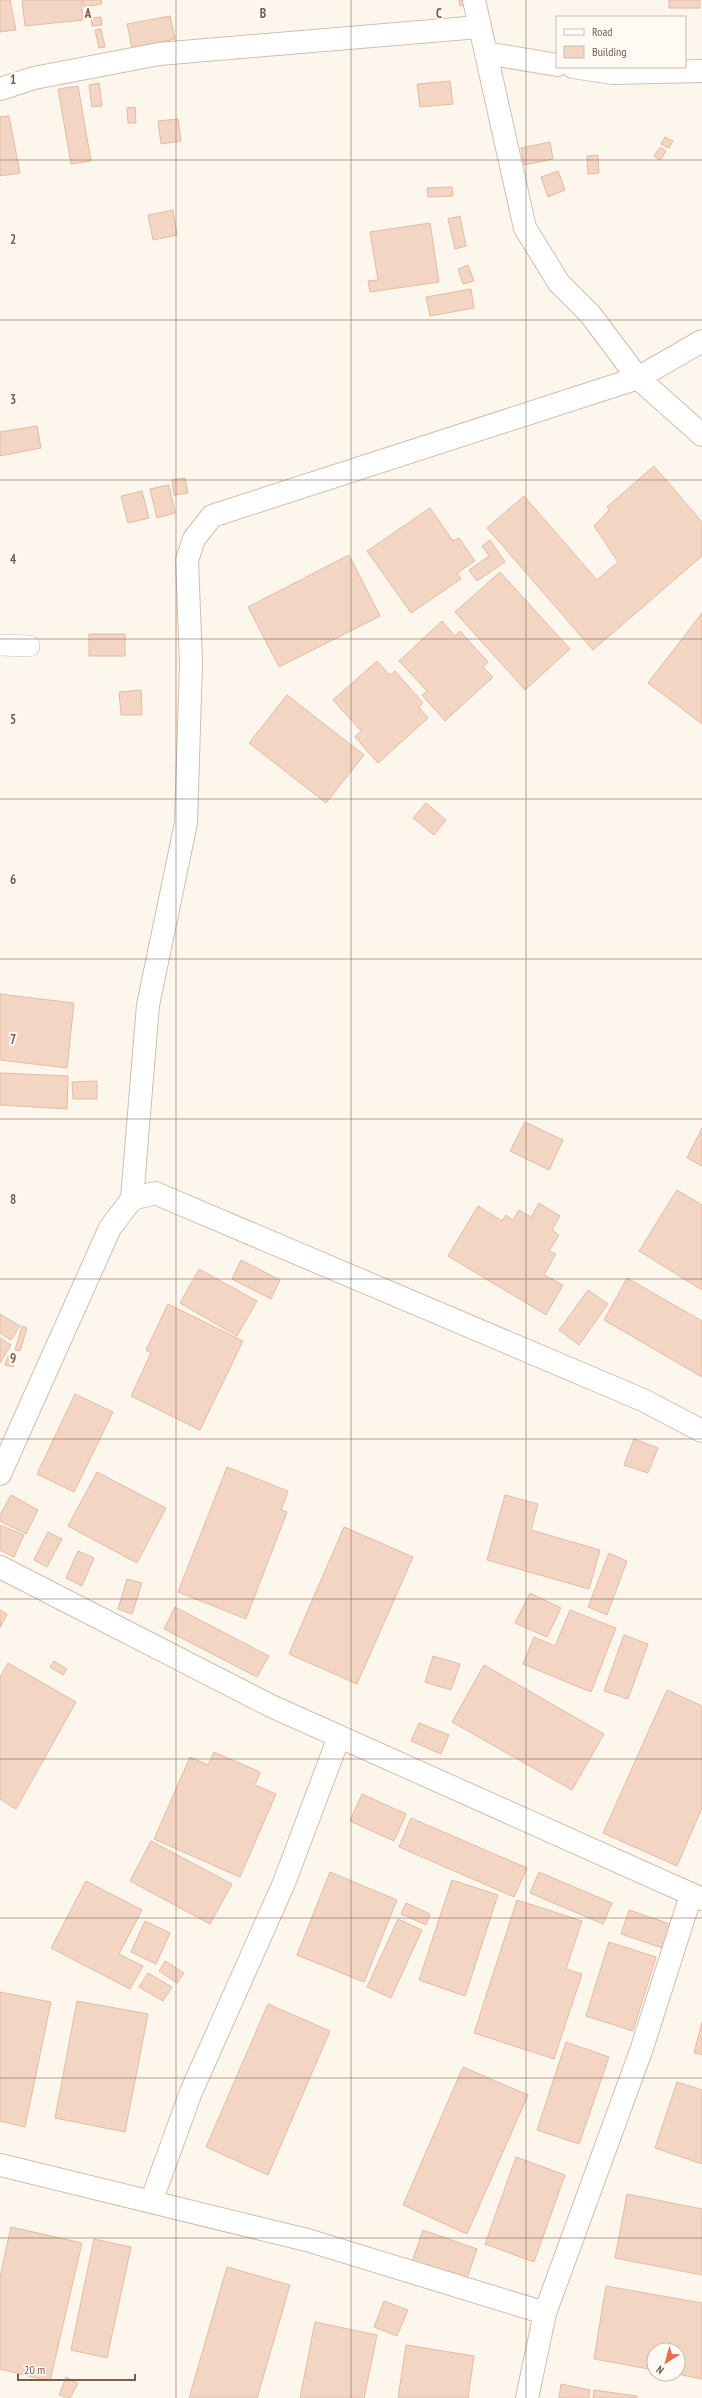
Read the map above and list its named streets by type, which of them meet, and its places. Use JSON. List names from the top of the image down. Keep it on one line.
{"legend":["Road","Building"],"scale_bar":"20 m","north":"bottom left","grid":{"columns":["A","B","C"],"rows":["1","2","3","4","5","6","7","8","9"]}}
